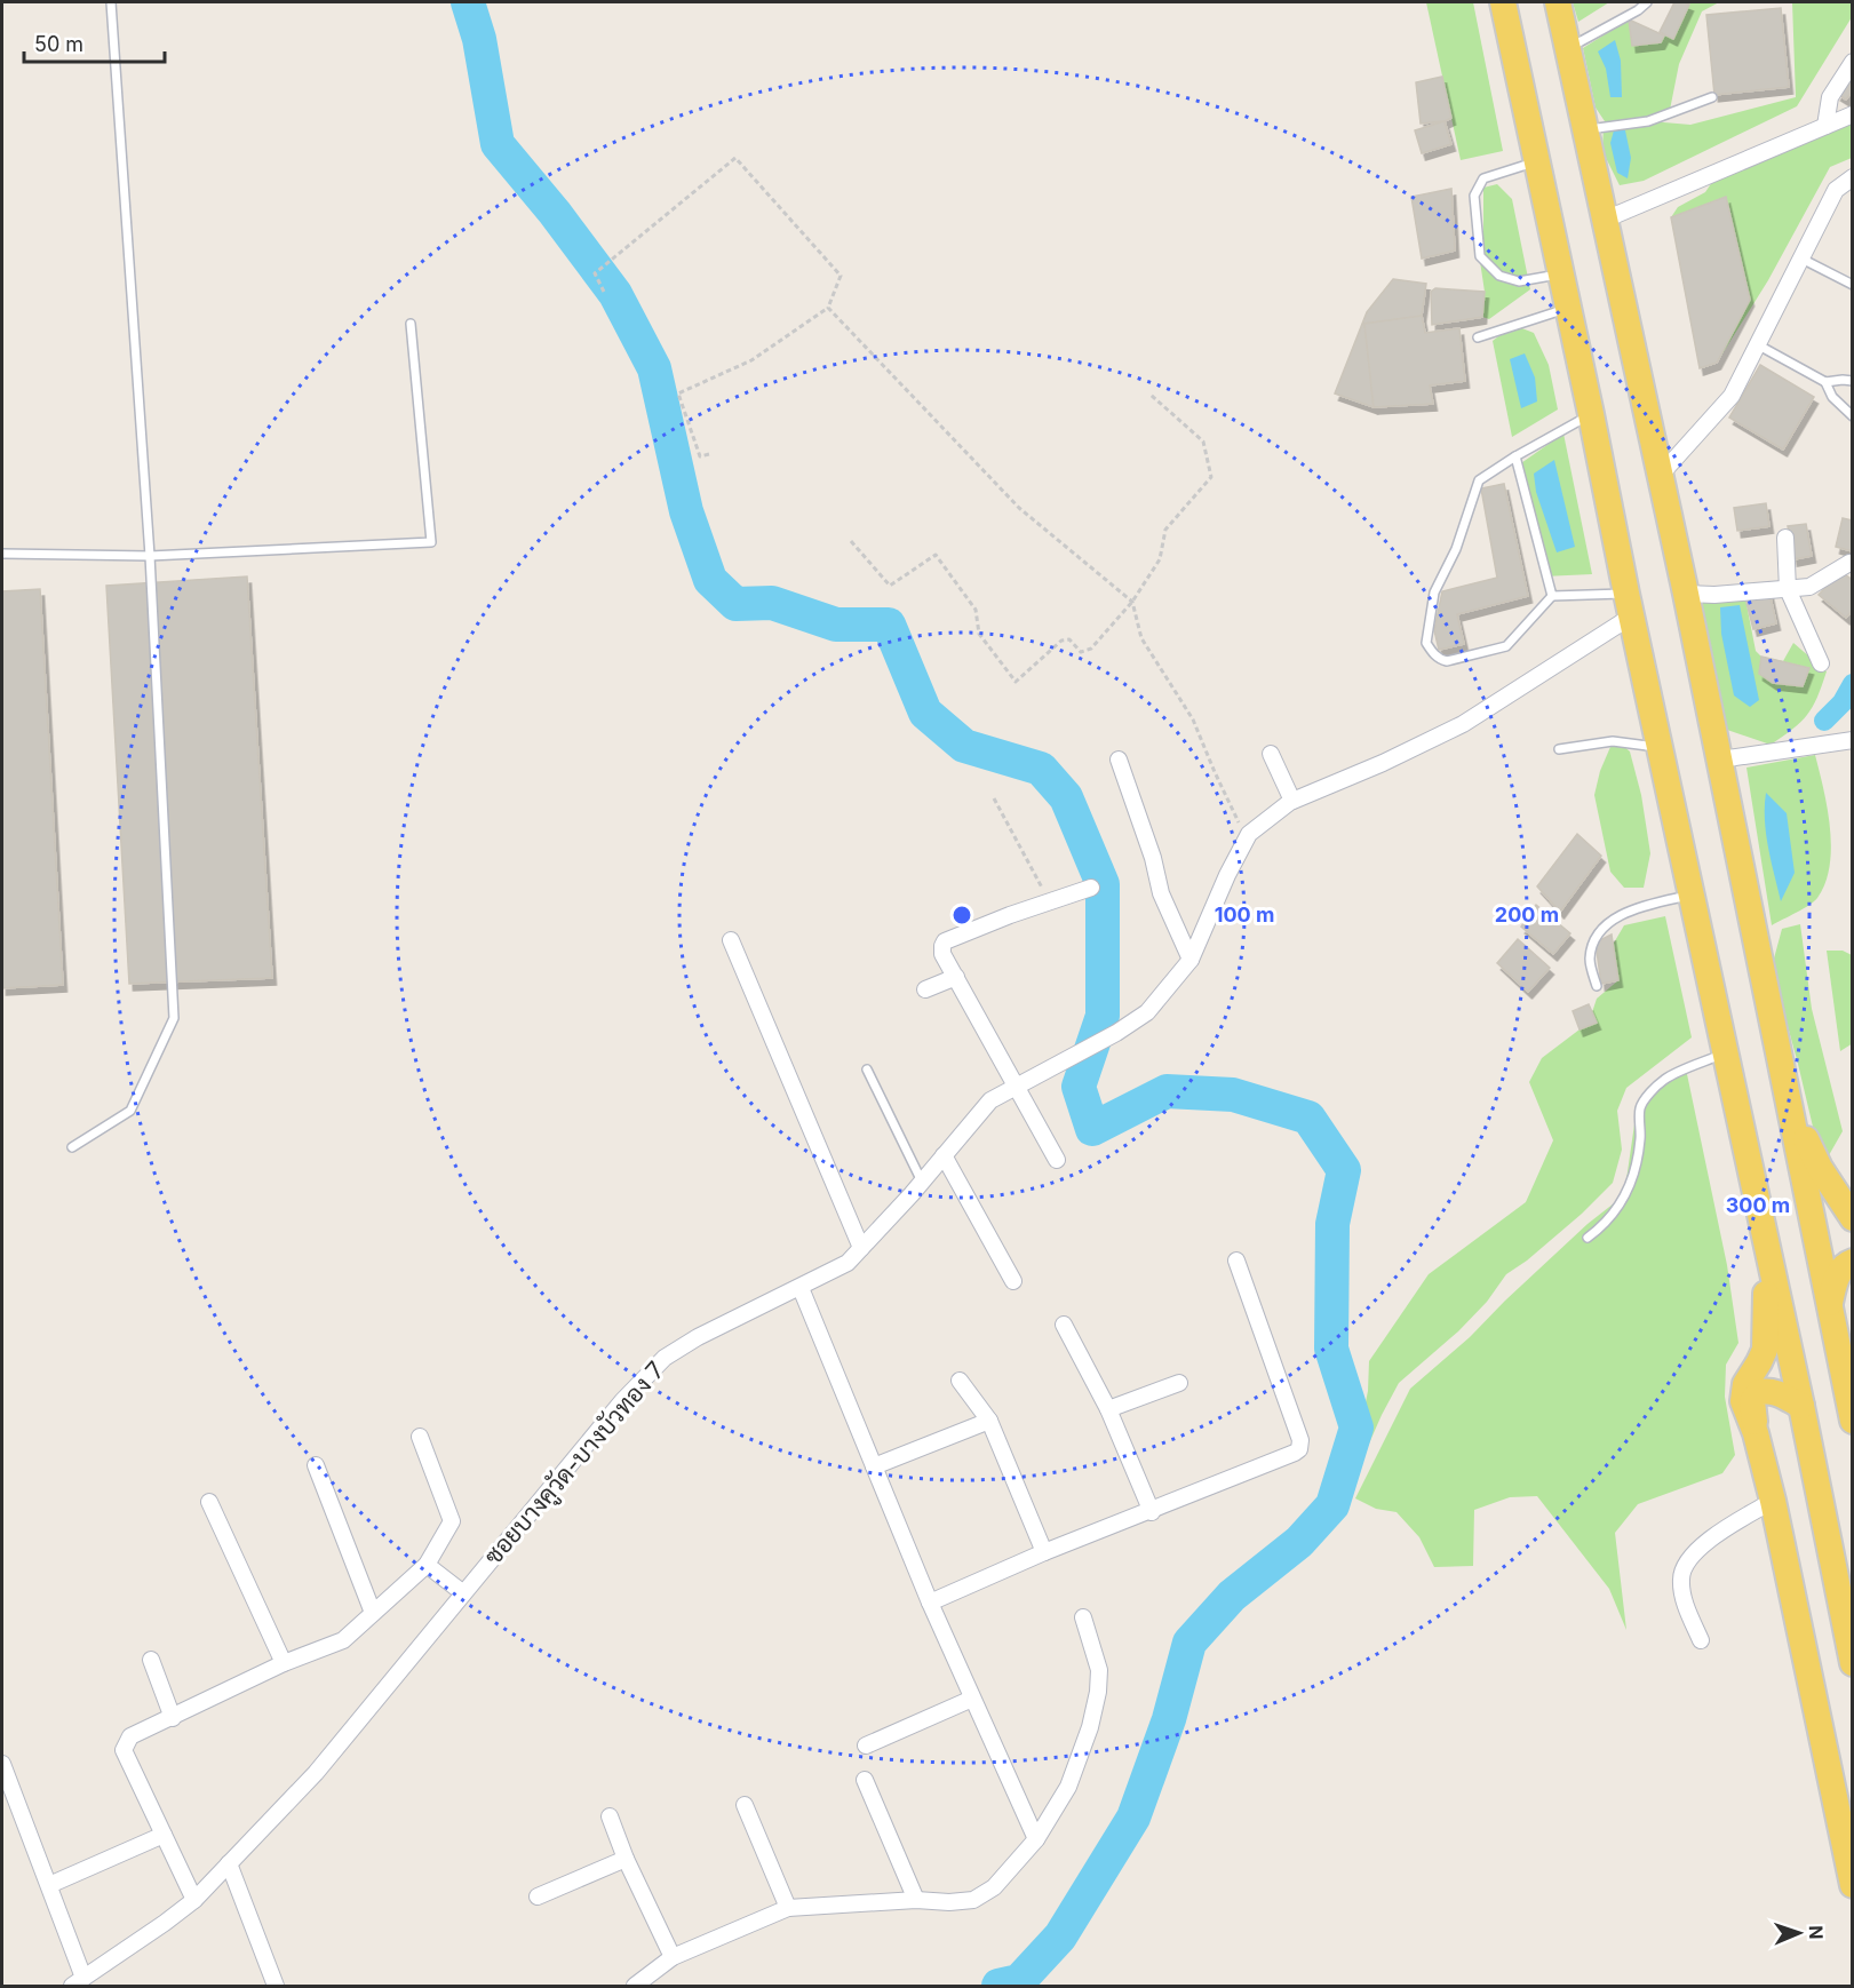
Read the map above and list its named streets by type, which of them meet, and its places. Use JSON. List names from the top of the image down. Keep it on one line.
{"streets":{"street":["ซอยบางคูวัด-บางบัวทอง 7"]},"scale_bar":"50 m","north":"right","rings":["100 m","200 m","300 m"]}
